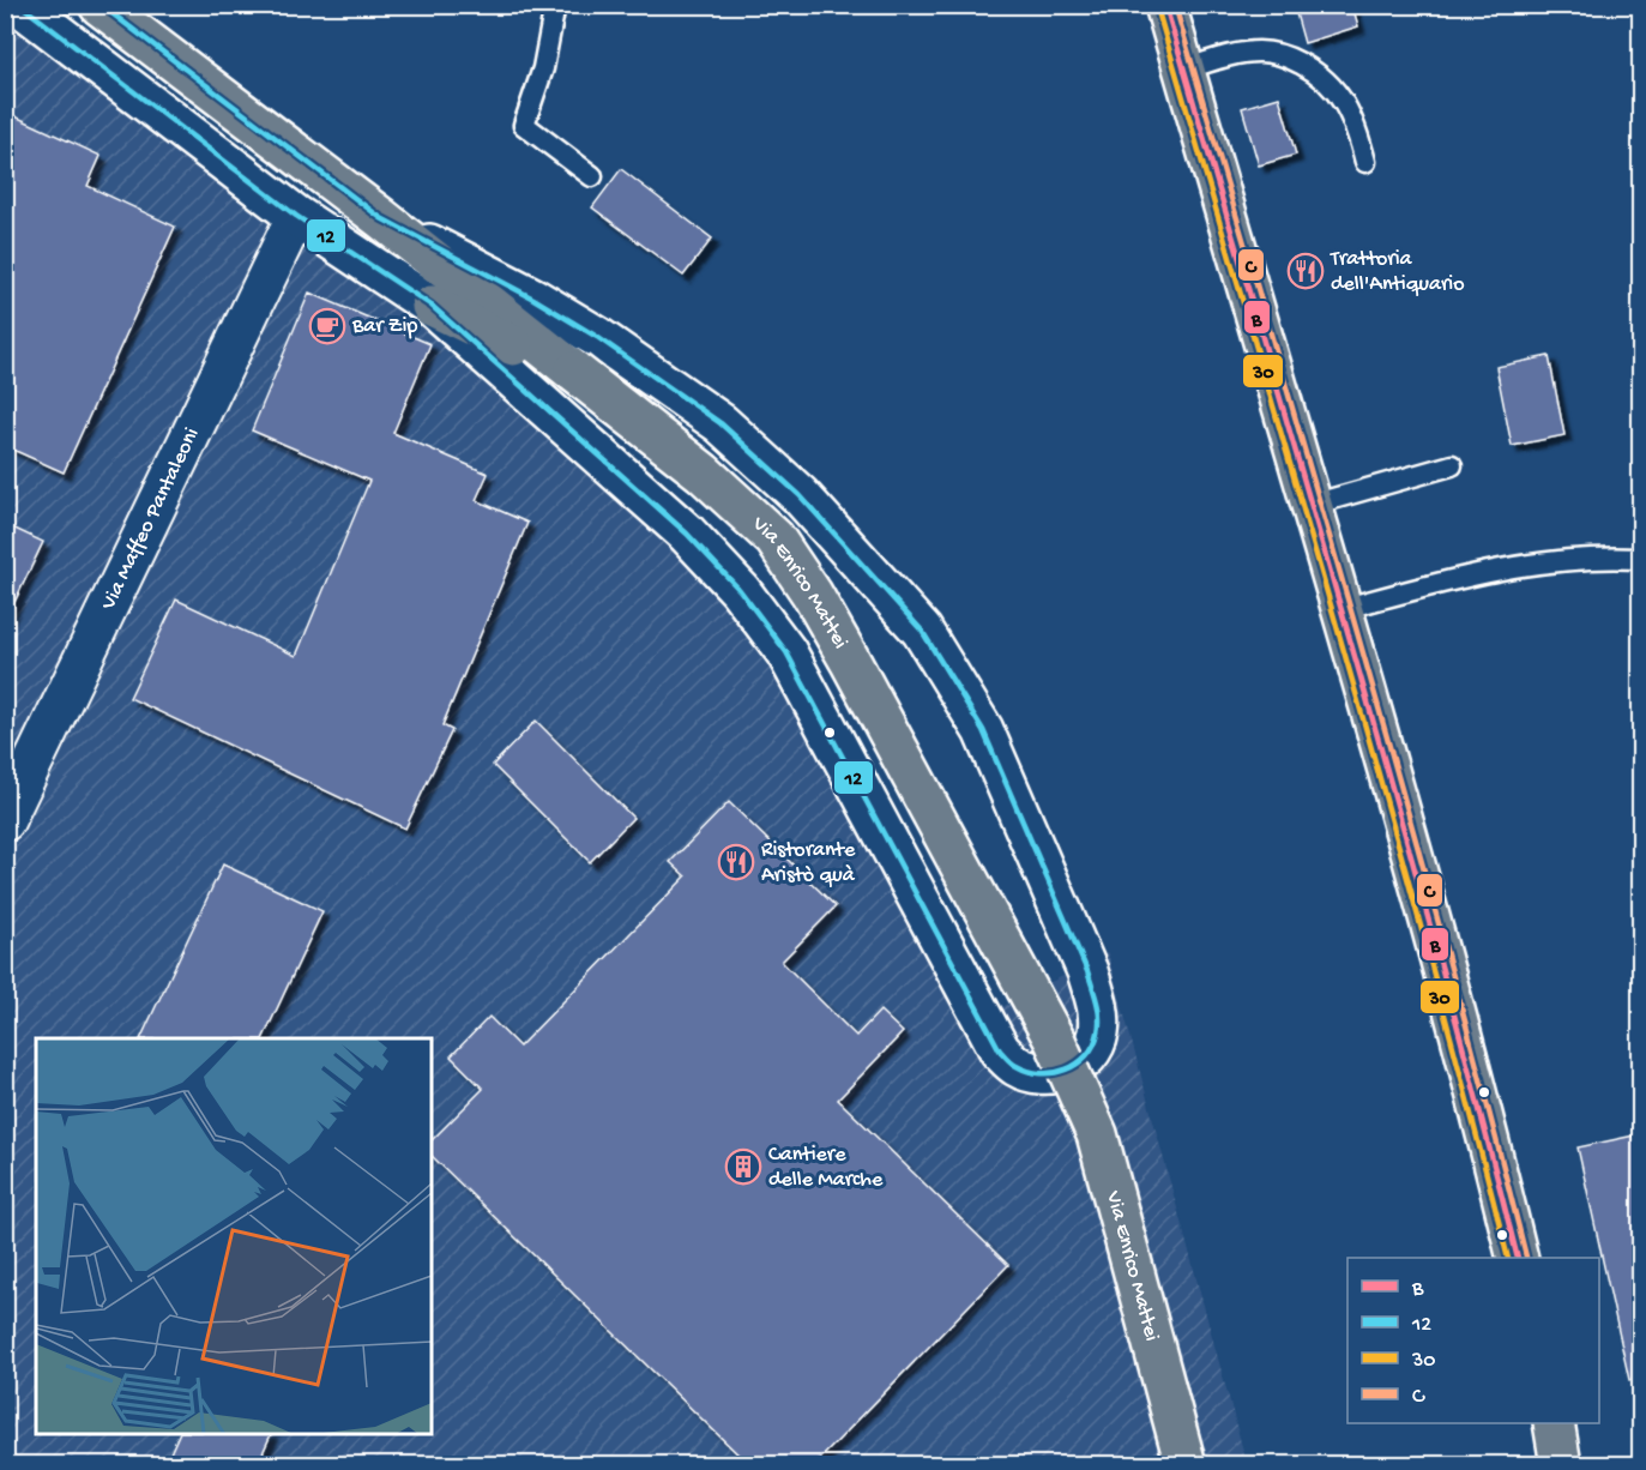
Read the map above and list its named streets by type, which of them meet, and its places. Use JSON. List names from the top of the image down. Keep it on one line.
{"streets":{"main road":["Via Enrico Mattei"],"street":["Via Maffeo Pantaleoni"]},"places":{"restaurant":["Trattoria dell'Antiquario","Ristorante Aristò quà"],"cafe":["Bar Zip"],"building":["Cantiere delle Marche"]},"lines":["transit line B","transit line 12","transit line C","transit line 30"],"legend":["B","12","30","C"]}
